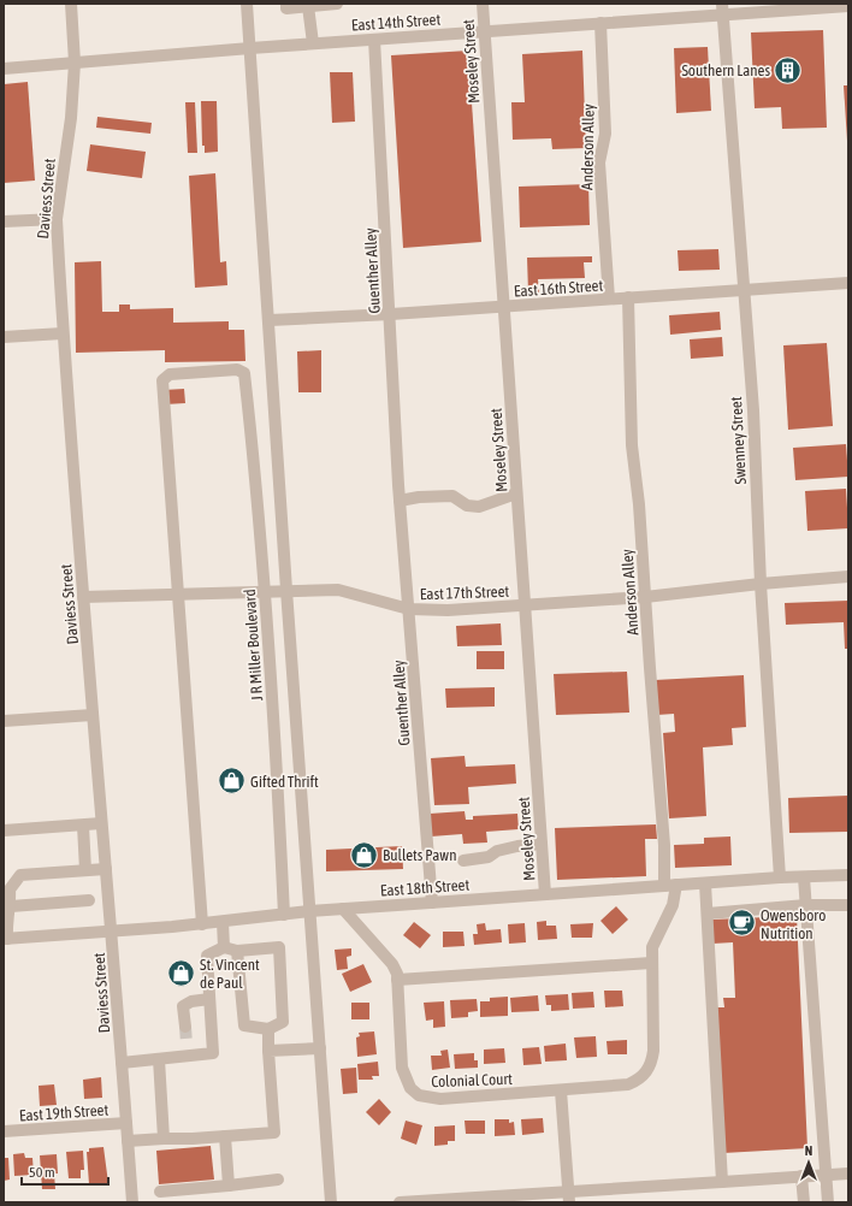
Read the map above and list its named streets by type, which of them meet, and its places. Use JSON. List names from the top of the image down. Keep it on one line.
{"streets":{"street":["East 14th Street","Moseley Street","Anderson Alley","Daviess Street","Guenther Alley","East 16th Street","Swenney Street","East 17th Street","J R Miller Boulevard","East 18th Street","Colonial Court","East 19th Street"]},"crossings":[["East 14th Street","Moseley Street"],["East 14th Street","Anderson Alley"],["East 14th Street","Daviess Street"],["East 14th Street","Guenther Alley"],["East 14th Street","Swenney Street"],["Moseley Street","East 16th Street"],["Moseley Street","East 17th Street"],["Moseley Street","East 18th Street"],["Anderson Alley","East 16th Street"],["Anderson Alley","East 17th Street"],["Anderson Alley","East 18th Street"],["Anderson Alley","Colonial Court"],["Daviess Street","East 17th Street"],["Daviess Street","East 18th Street"],["Daviess Street","East 19th Street"],["Guenther Alley","East 16th Street"],["Guenther Alley","East 17th Street"],["Guenther Alley","East 18th Street"],["East 16th Street","Swenney Street"],["Swenney Street","East 17th Street"],["Swenney Street","East 18th Street"],["East 17th Street","J R Miller Boulevard"],["J R Miller Boulevard","East 18th Street"],["East 18th Street","Colonial Court"]],"places":{"building":["Southern Lanes"],"shop":["Gifted Thrift","Bullets Pawn","St. Vincent de Paul"],"cafe":["Owensboro Nutrition"]},"scale_bar":"50 m","north":"top"}
